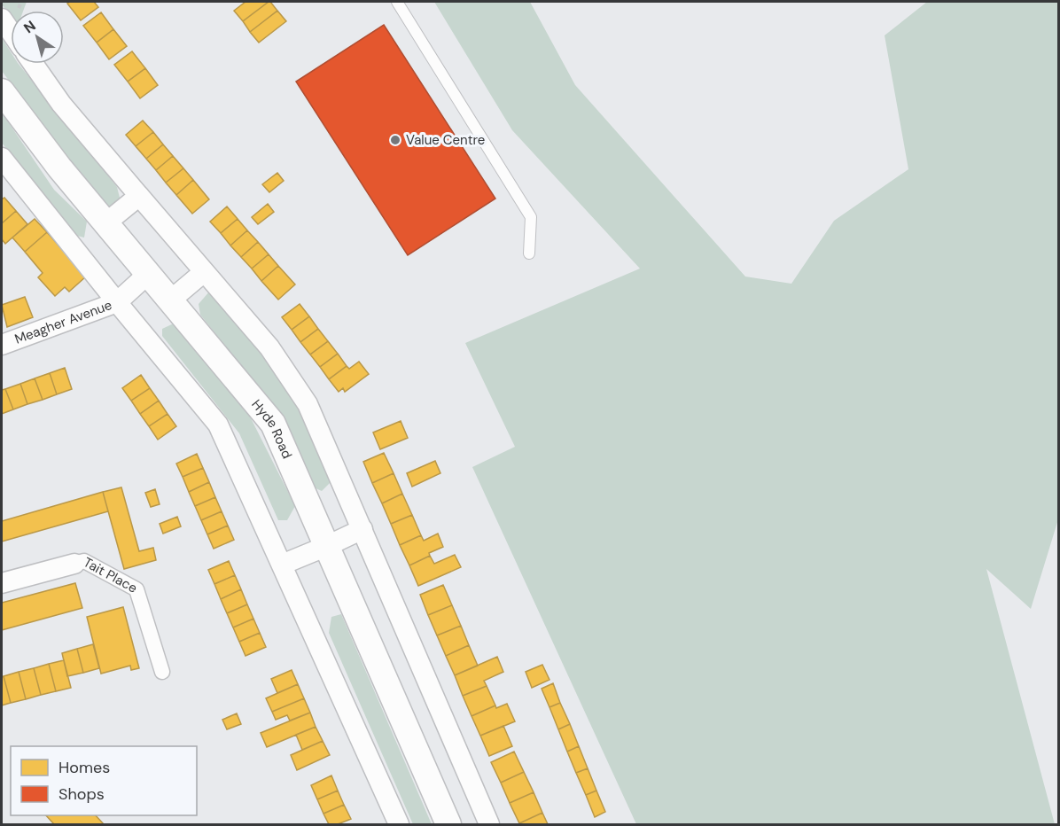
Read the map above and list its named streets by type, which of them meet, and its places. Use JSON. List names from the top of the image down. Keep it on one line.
{"streets":{"street":["Meagher Avenue","Hyde Road","Tait Place"]},"crossings":[["Meagher Avenue","Hyde Road"]],"places":["Value Centre"],"legend":["Homes","Shops"],"north":"top left"}
